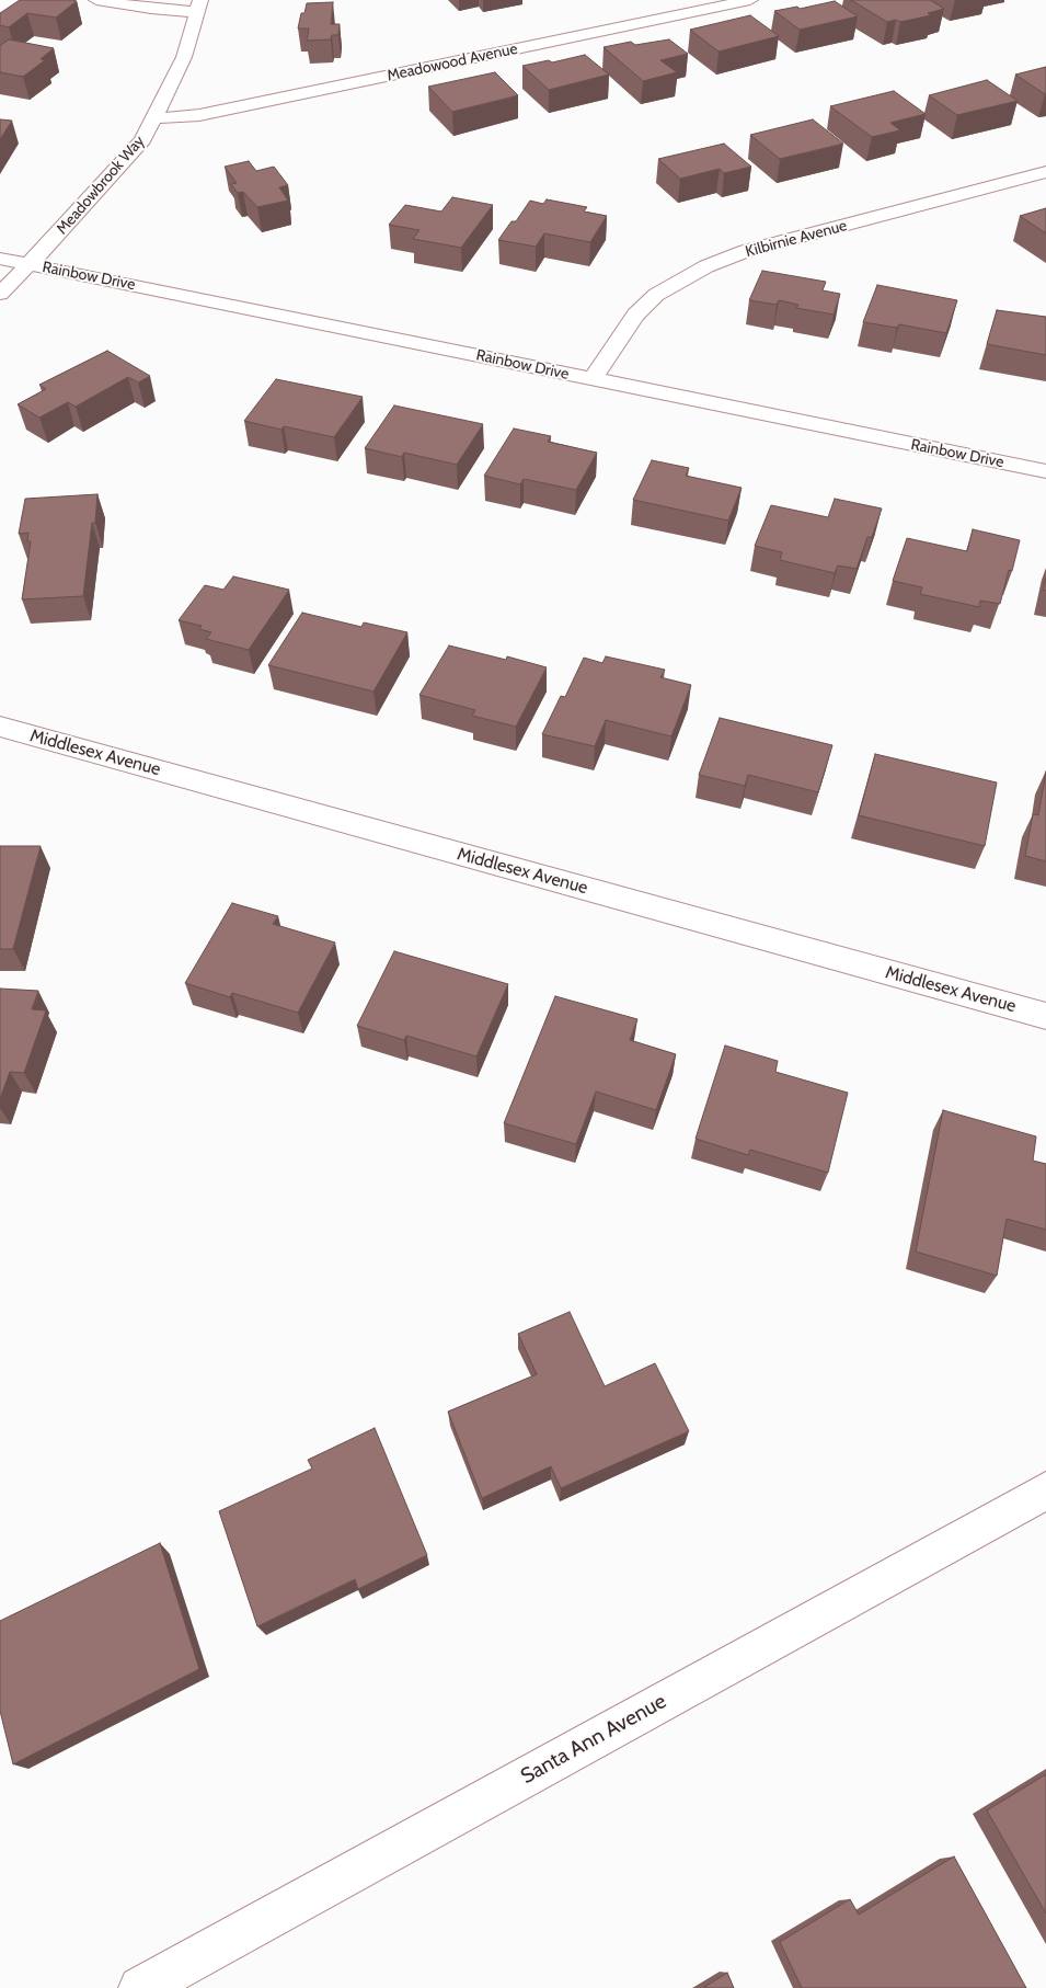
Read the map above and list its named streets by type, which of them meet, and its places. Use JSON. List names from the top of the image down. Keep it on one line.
{"streets":{"street":["Meadowood Avenue","Meadowbrook Way","Kilbirnie Avenue","Rainbow Drive","Middlesex Avenue","Santa Ann Avenue"]},"crossings":[["Meadowood Avenue","Meadowbrook Way"],["Meadowbrook Way","Rainbow Drive"],["Kilbirnie Avenue","Rainbow Drive"]]}
